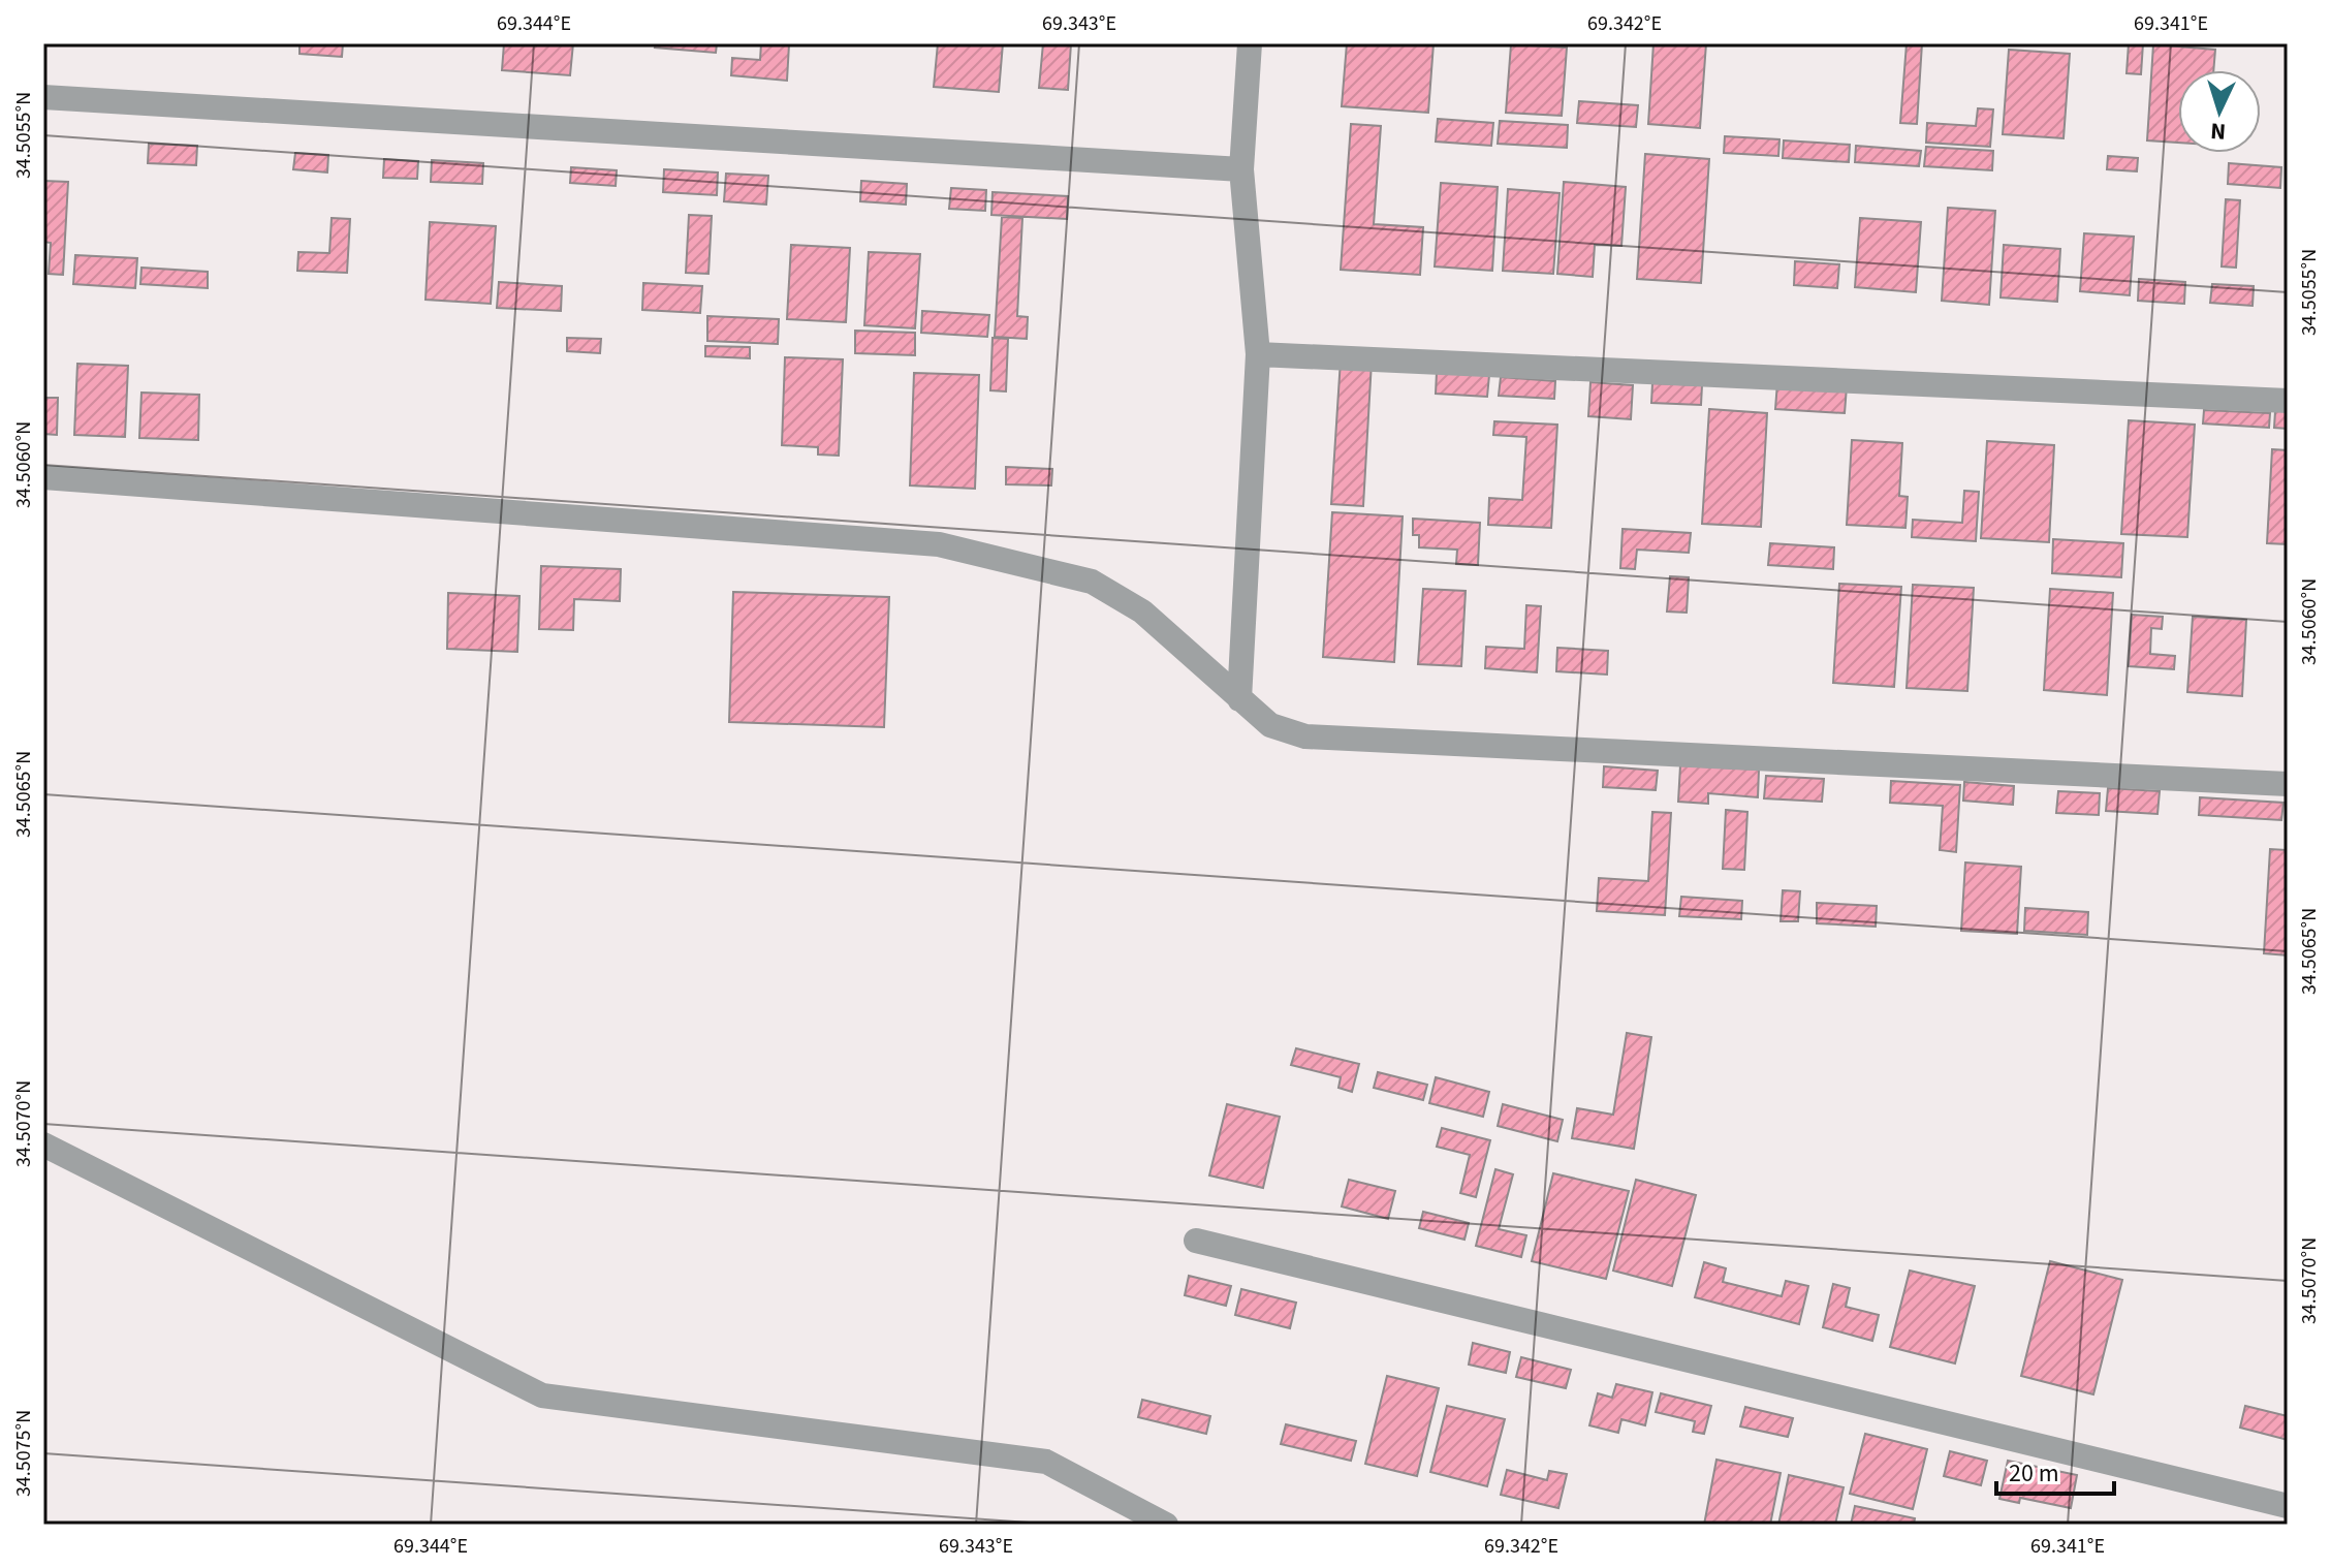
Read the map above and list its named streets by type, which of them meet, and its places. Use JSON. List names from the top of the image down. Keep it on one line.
{"scale_bar":"20 m","north":"bottom","coordinates":["69.344°E","69.343°E","69.342°E","69.341°E","34.5055°N","34.5060°N","34.5065°N","34.5070°N","34.5075°N"]}
